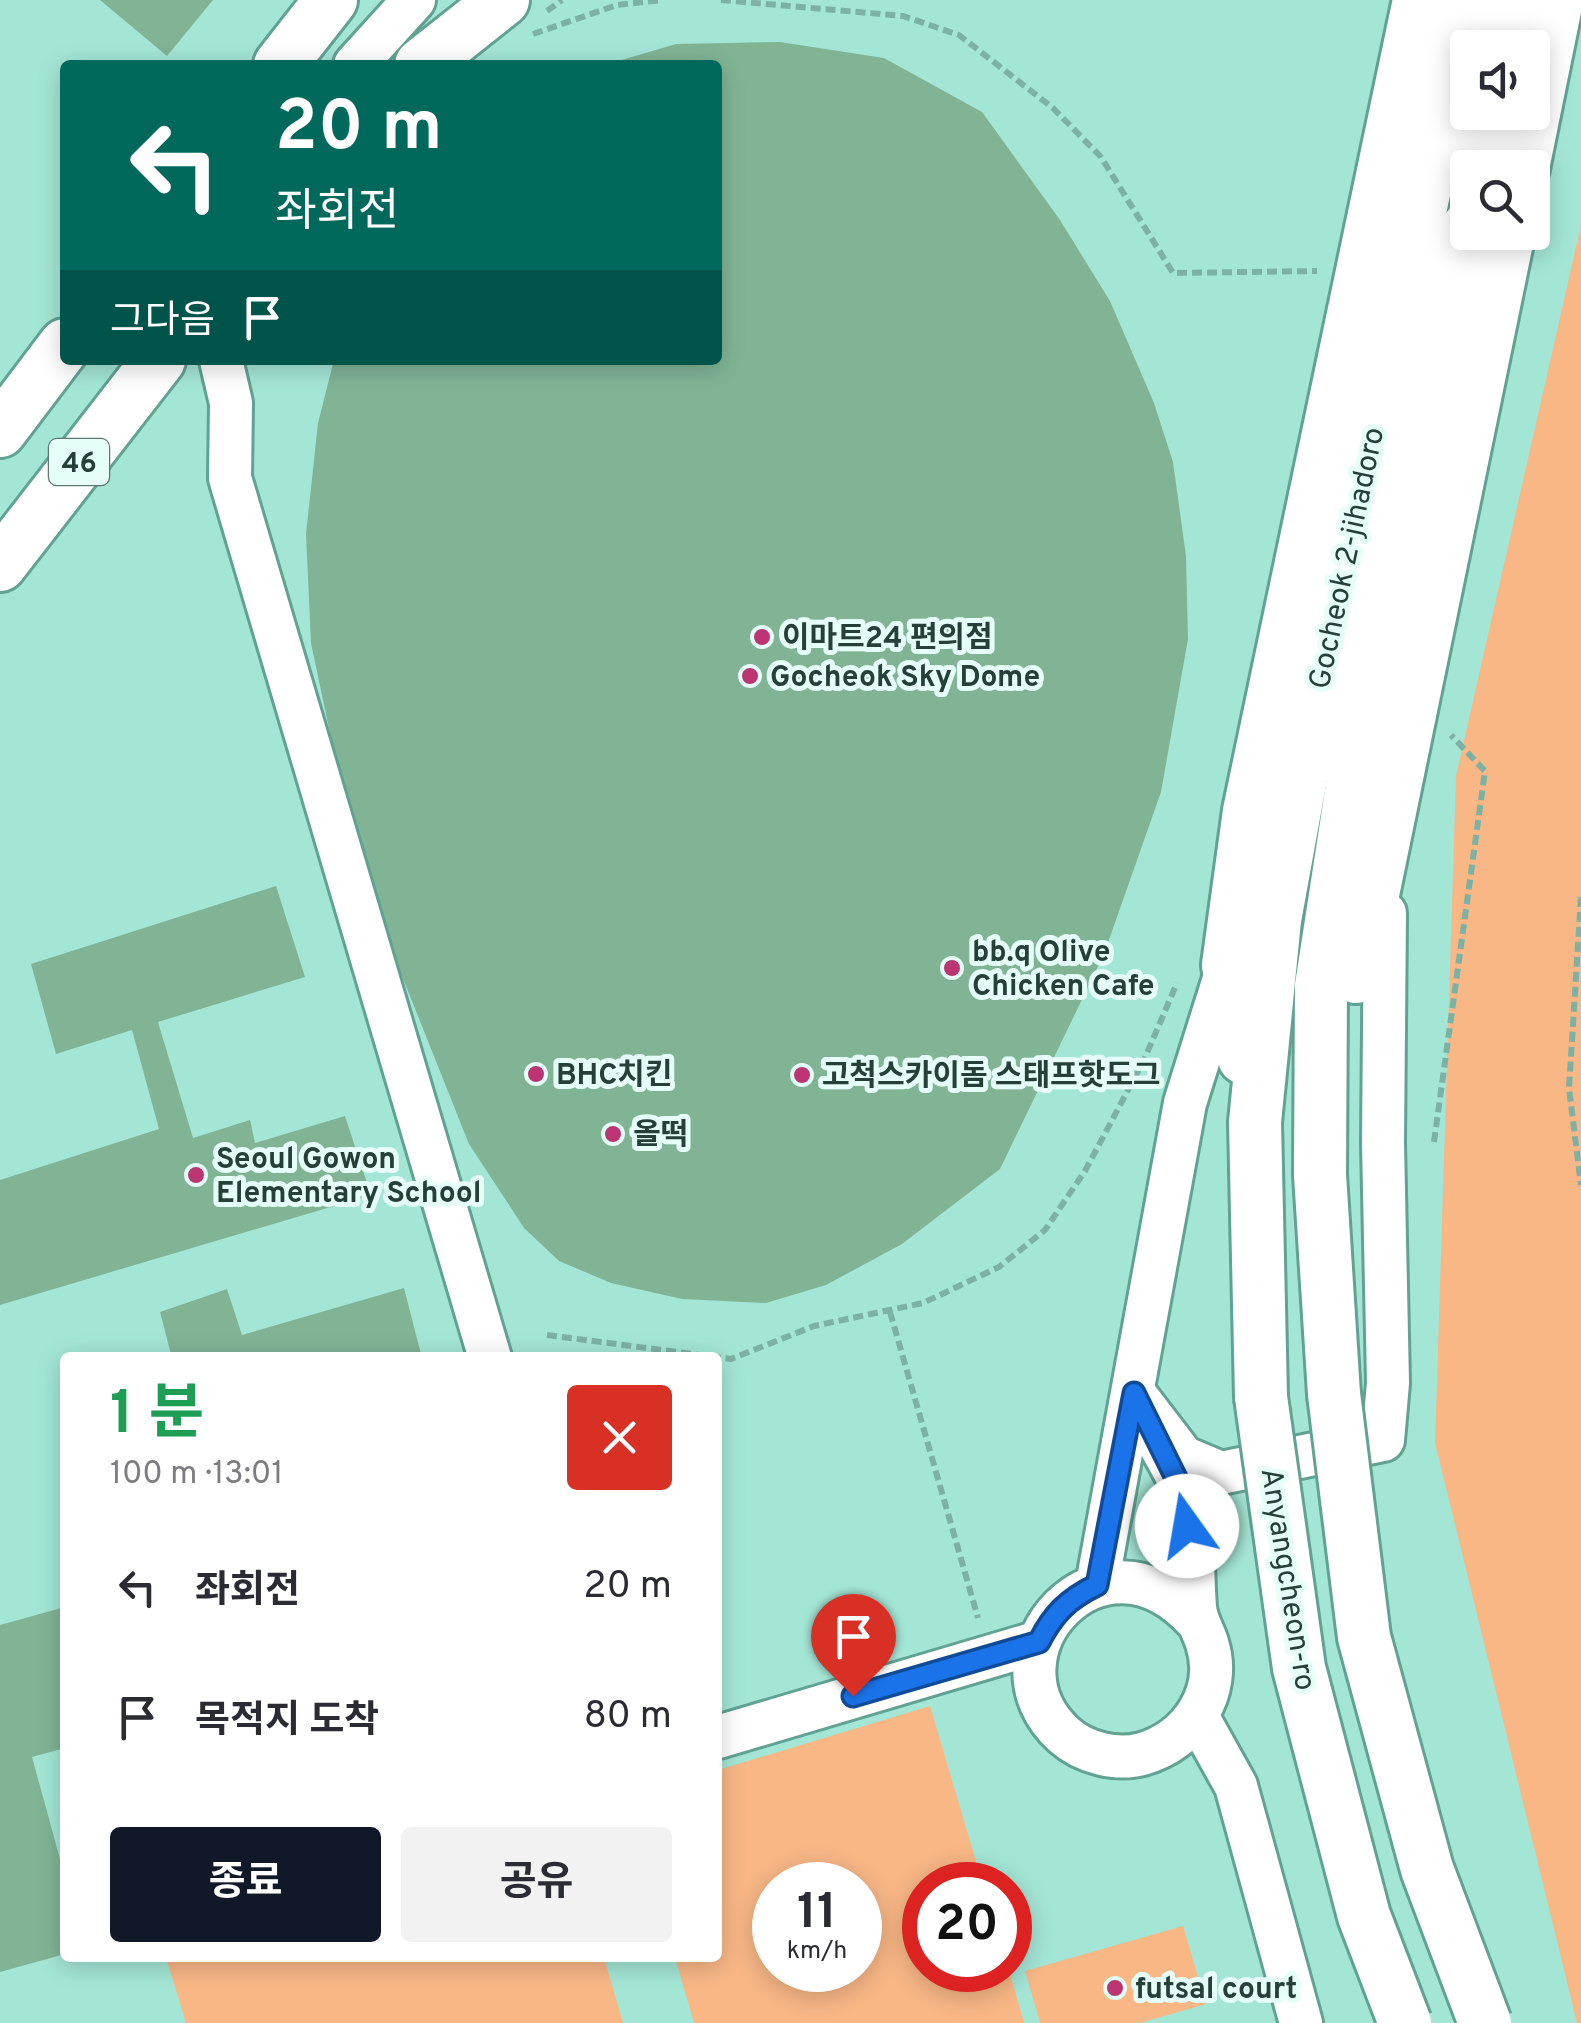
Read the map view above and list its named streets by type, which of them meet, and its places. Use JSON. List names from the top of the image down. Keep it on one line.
{"streets":{"main road":["46","Gocheok 2-jihadoro","Anyangcheon-ro"]},"crossings":[["Gocheok 2-jihadoro","Anyangcheon-ro"]],"places":["이마트24 편의점","Gocheok Sky Dome","bb.q Olive Chicken Cafe","BHC치킨","고척스카이돔 스태프핫도그","올떡","Seoul Gowon Elementary School","futsal court"],"page":{"turn":["20 m","좌회전"],"then":"그다음","heading":["1 분","100 m · 13:01"],"list":[{"name":"좌회전","value":"20 m"},{"name":"목적지 도착","value":"80 m"}],"buttons":["종료","공유"],"speed":"11 km/h","limit":"20"}}
